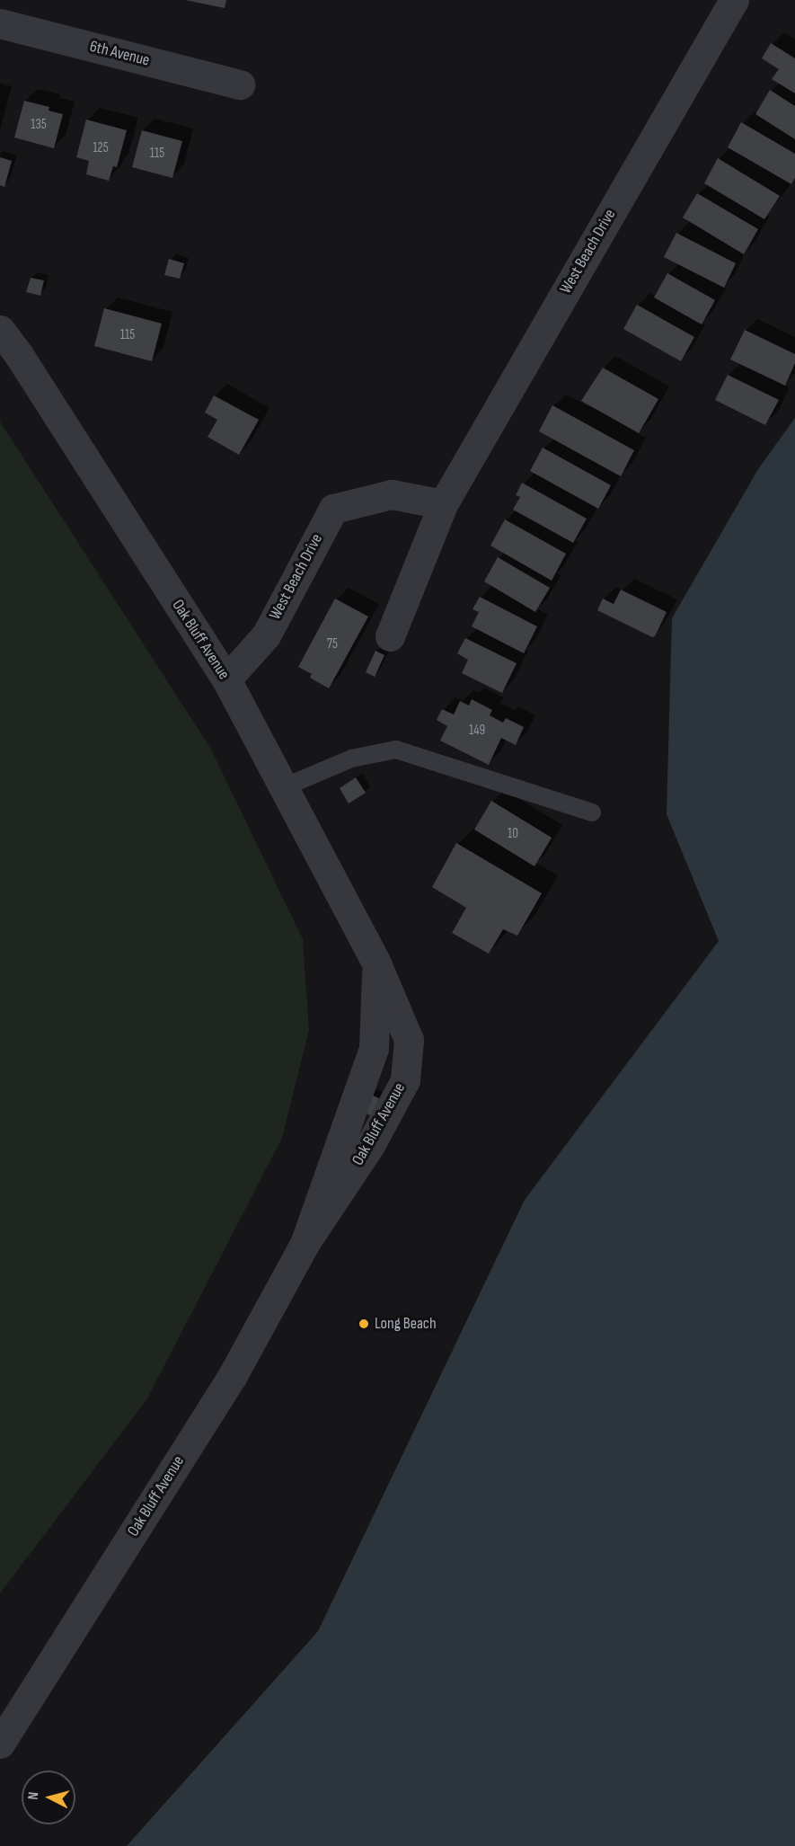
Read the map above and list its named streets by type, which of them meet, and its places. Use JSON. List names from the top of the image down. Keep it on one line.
{"streets":{"street":["6th Avenue","West Beach Drive","Oak Bluff Avenue"]},"crossings":[["West Beach Drive","Oak Bluff Avenue"]],"places":["Long Beach"],"house_numbers":["135","125","115","115","75","149","10"],"north":"left"}
